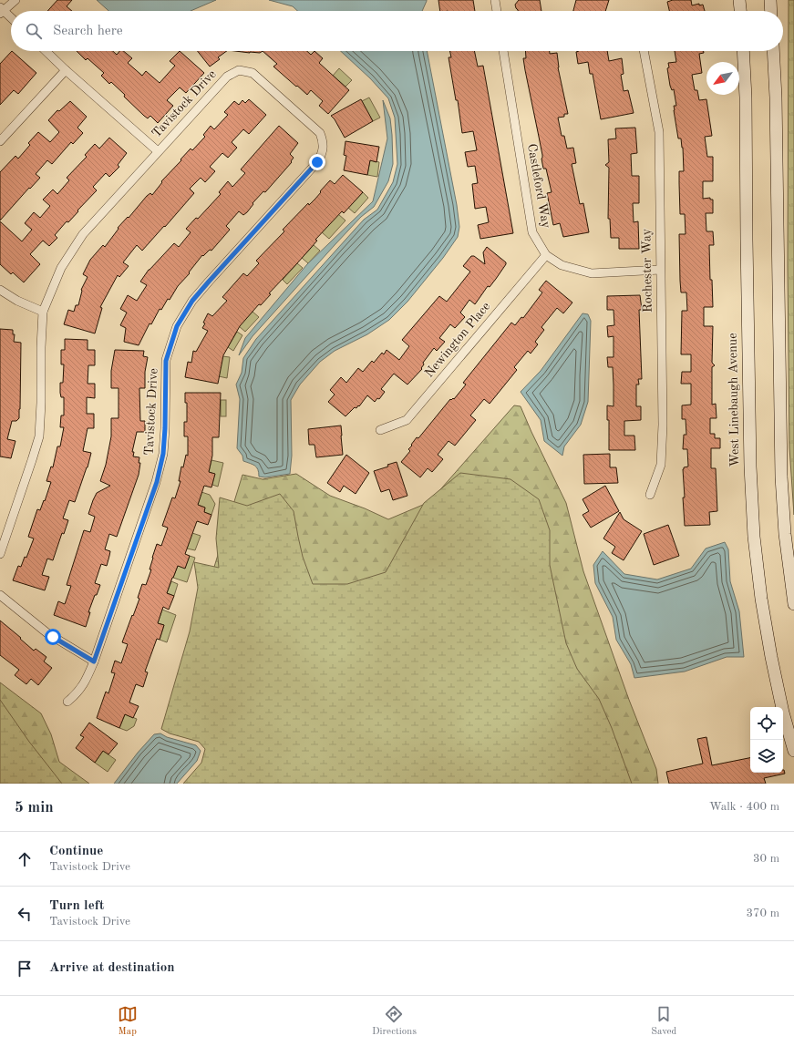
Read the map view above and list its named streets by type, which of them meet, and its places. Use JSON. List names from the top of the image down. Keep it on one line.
{"streets":{"main road":["West Linebaugh Avenue"],"street":["Tavistock Drive","Castleford Way","Rochester Way","Newington Place"]},"crossings":[["Castleford Way","Rochester Way"],["Castleford Way","Newington Place"]],"north":"bottom left","page":{"search":"Search here","heading":["5 min","Walk · 400 m"],"list":[["Continue","Tavistock Drive","30 m"],["Turn left","Tavistock Drive","370 m"],"Arrive at destination"],"nav":["Map","Directions","Saved"]}}
